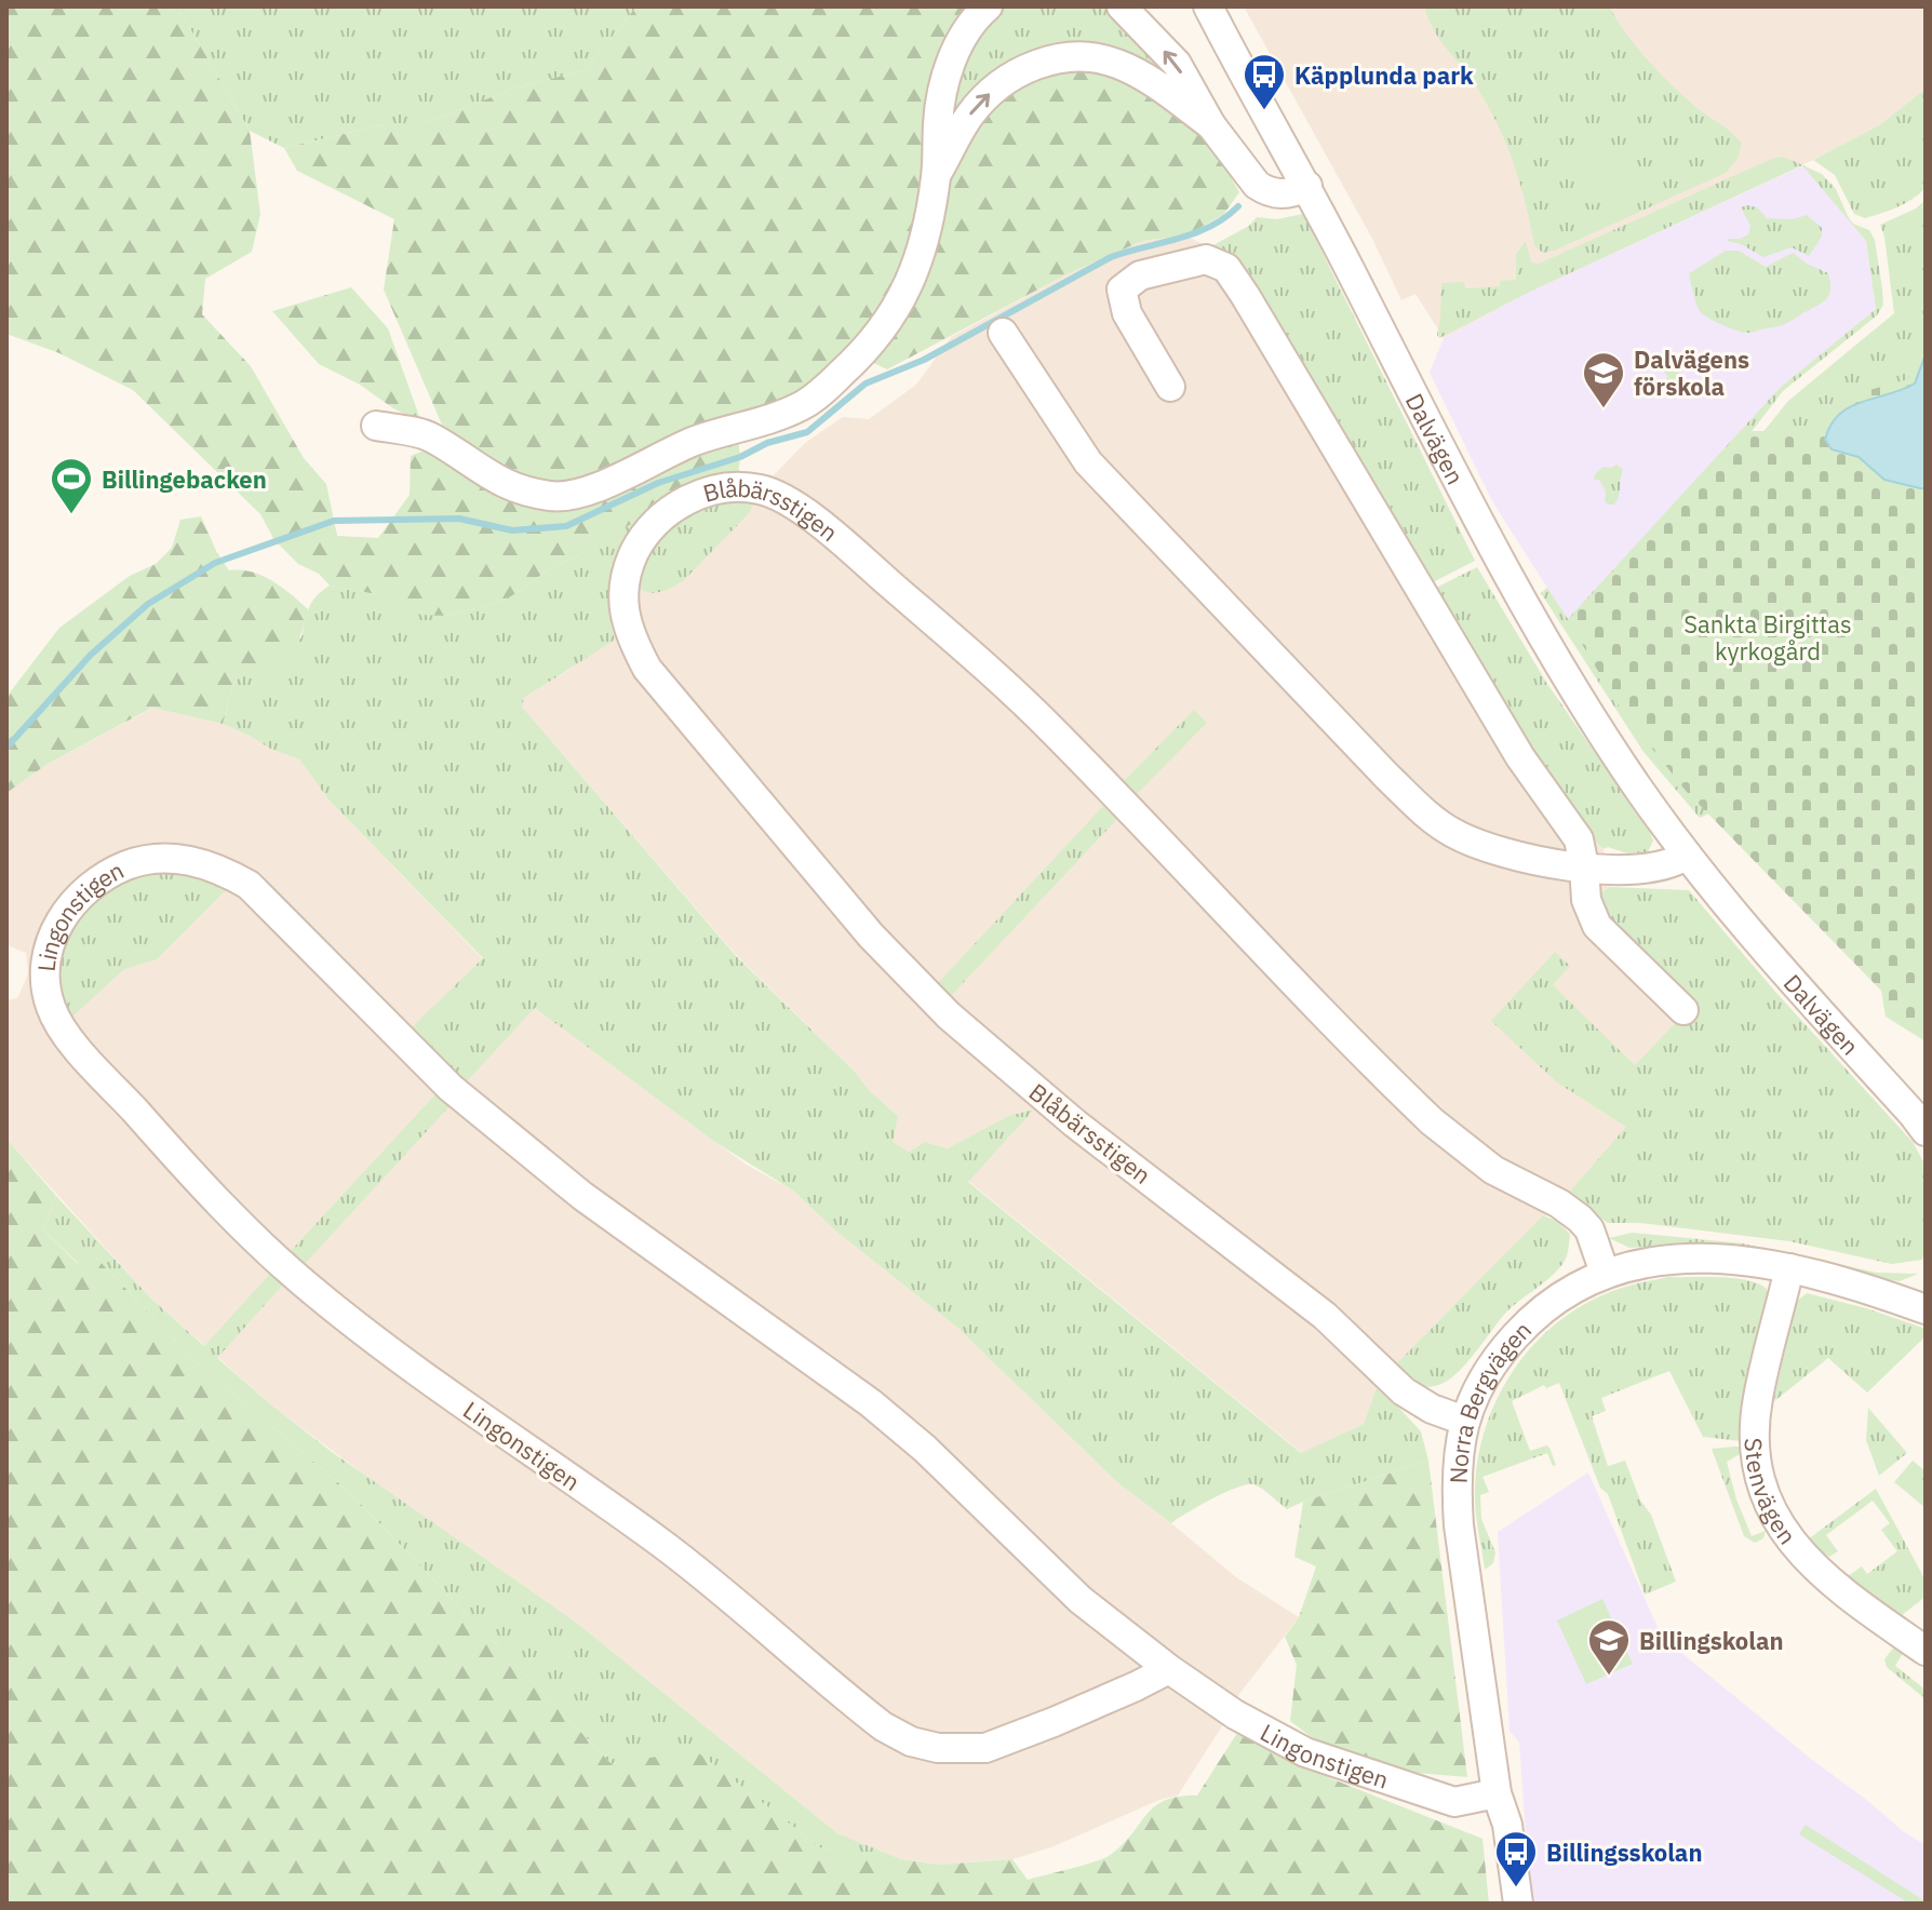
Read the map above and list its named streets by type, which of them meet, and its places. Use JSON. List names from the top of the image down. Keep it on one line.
{"streets":{"street":["Dalvägen","Blåbärsstigen","Lingonstigen","Norra Bergvägen","Stenvägen"]},"crossings":[["Blåbärsstigen","Norra Bergvägen"],["Lingonstigen","Norra Bergvägen"],["Norra Bergvägen","Stenvägen"]],"parks":["Sankta Birgittas kyrkogård"],"places":{"bus stop":["Käpplunda park","Billingsskolan"],"school or university":["Dalvägens förskola","Billingskolan"],"sports":["Billingebacken"]}}
